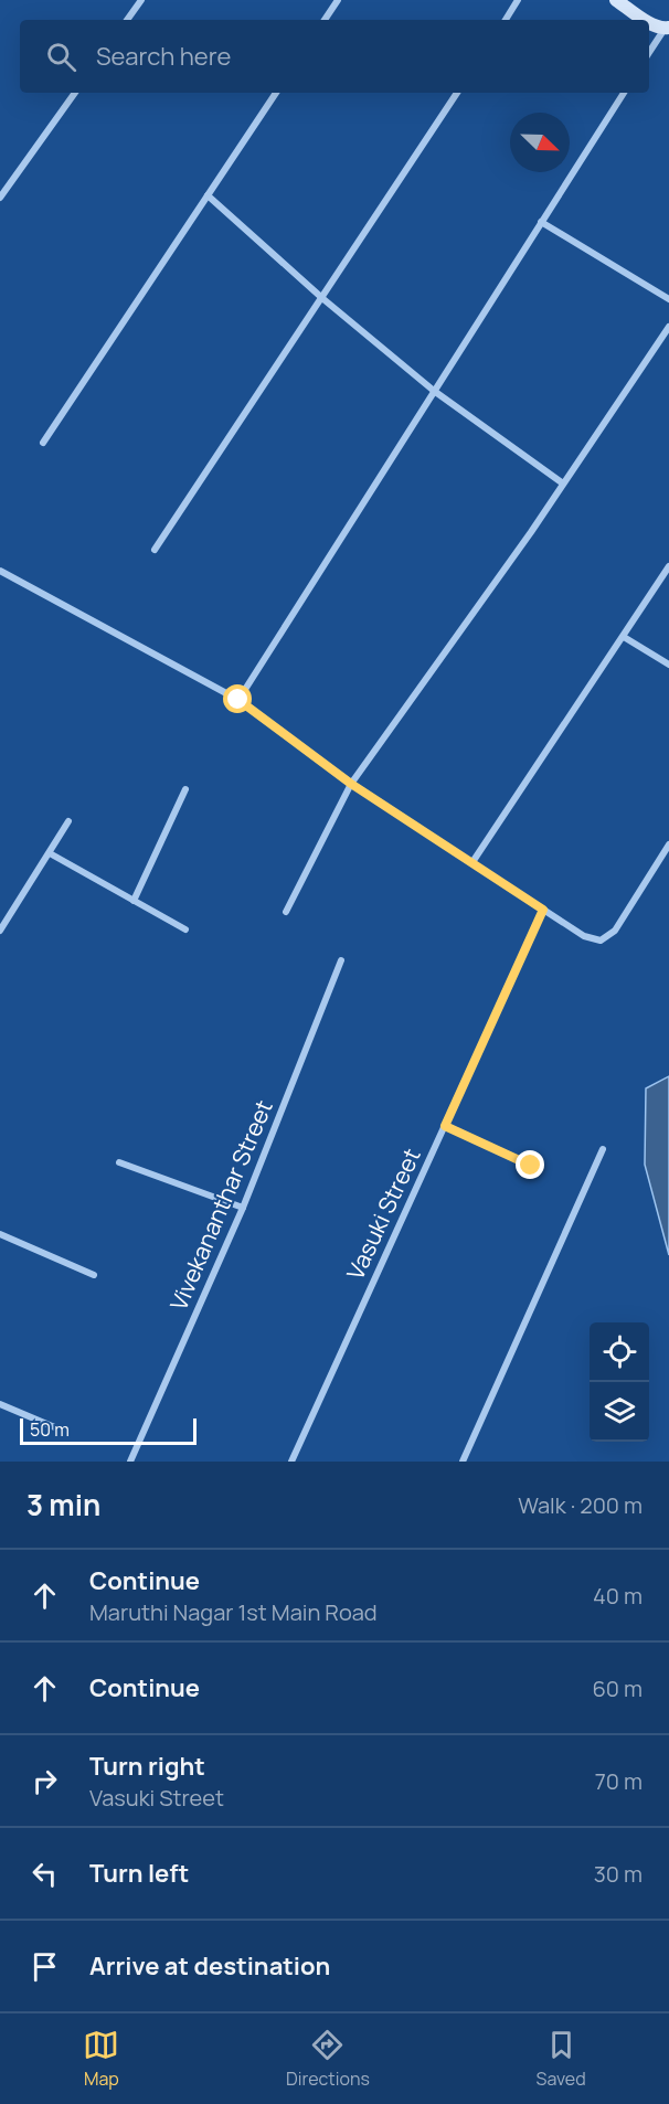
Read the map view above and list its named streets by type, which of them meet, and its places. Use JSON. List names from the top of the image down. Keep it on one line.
{"streets":{"street":["Vivekananthar Street","Vasuki Street"]},"scale_bar":"50 m","north":"bottom right","page":{"search":"Search here","scale":"50 m","heading":["3 min","Walk · 200 m"],"list":[["Continue","Maruthi Nagar 1st Main Road","40 m"],["Continue","60 m"],["Turn right","Vasuki Street","70 m"],["Turn left","30 m"],"Arrive at destination"],"nav":["Map","Directions","Saved"]}}
